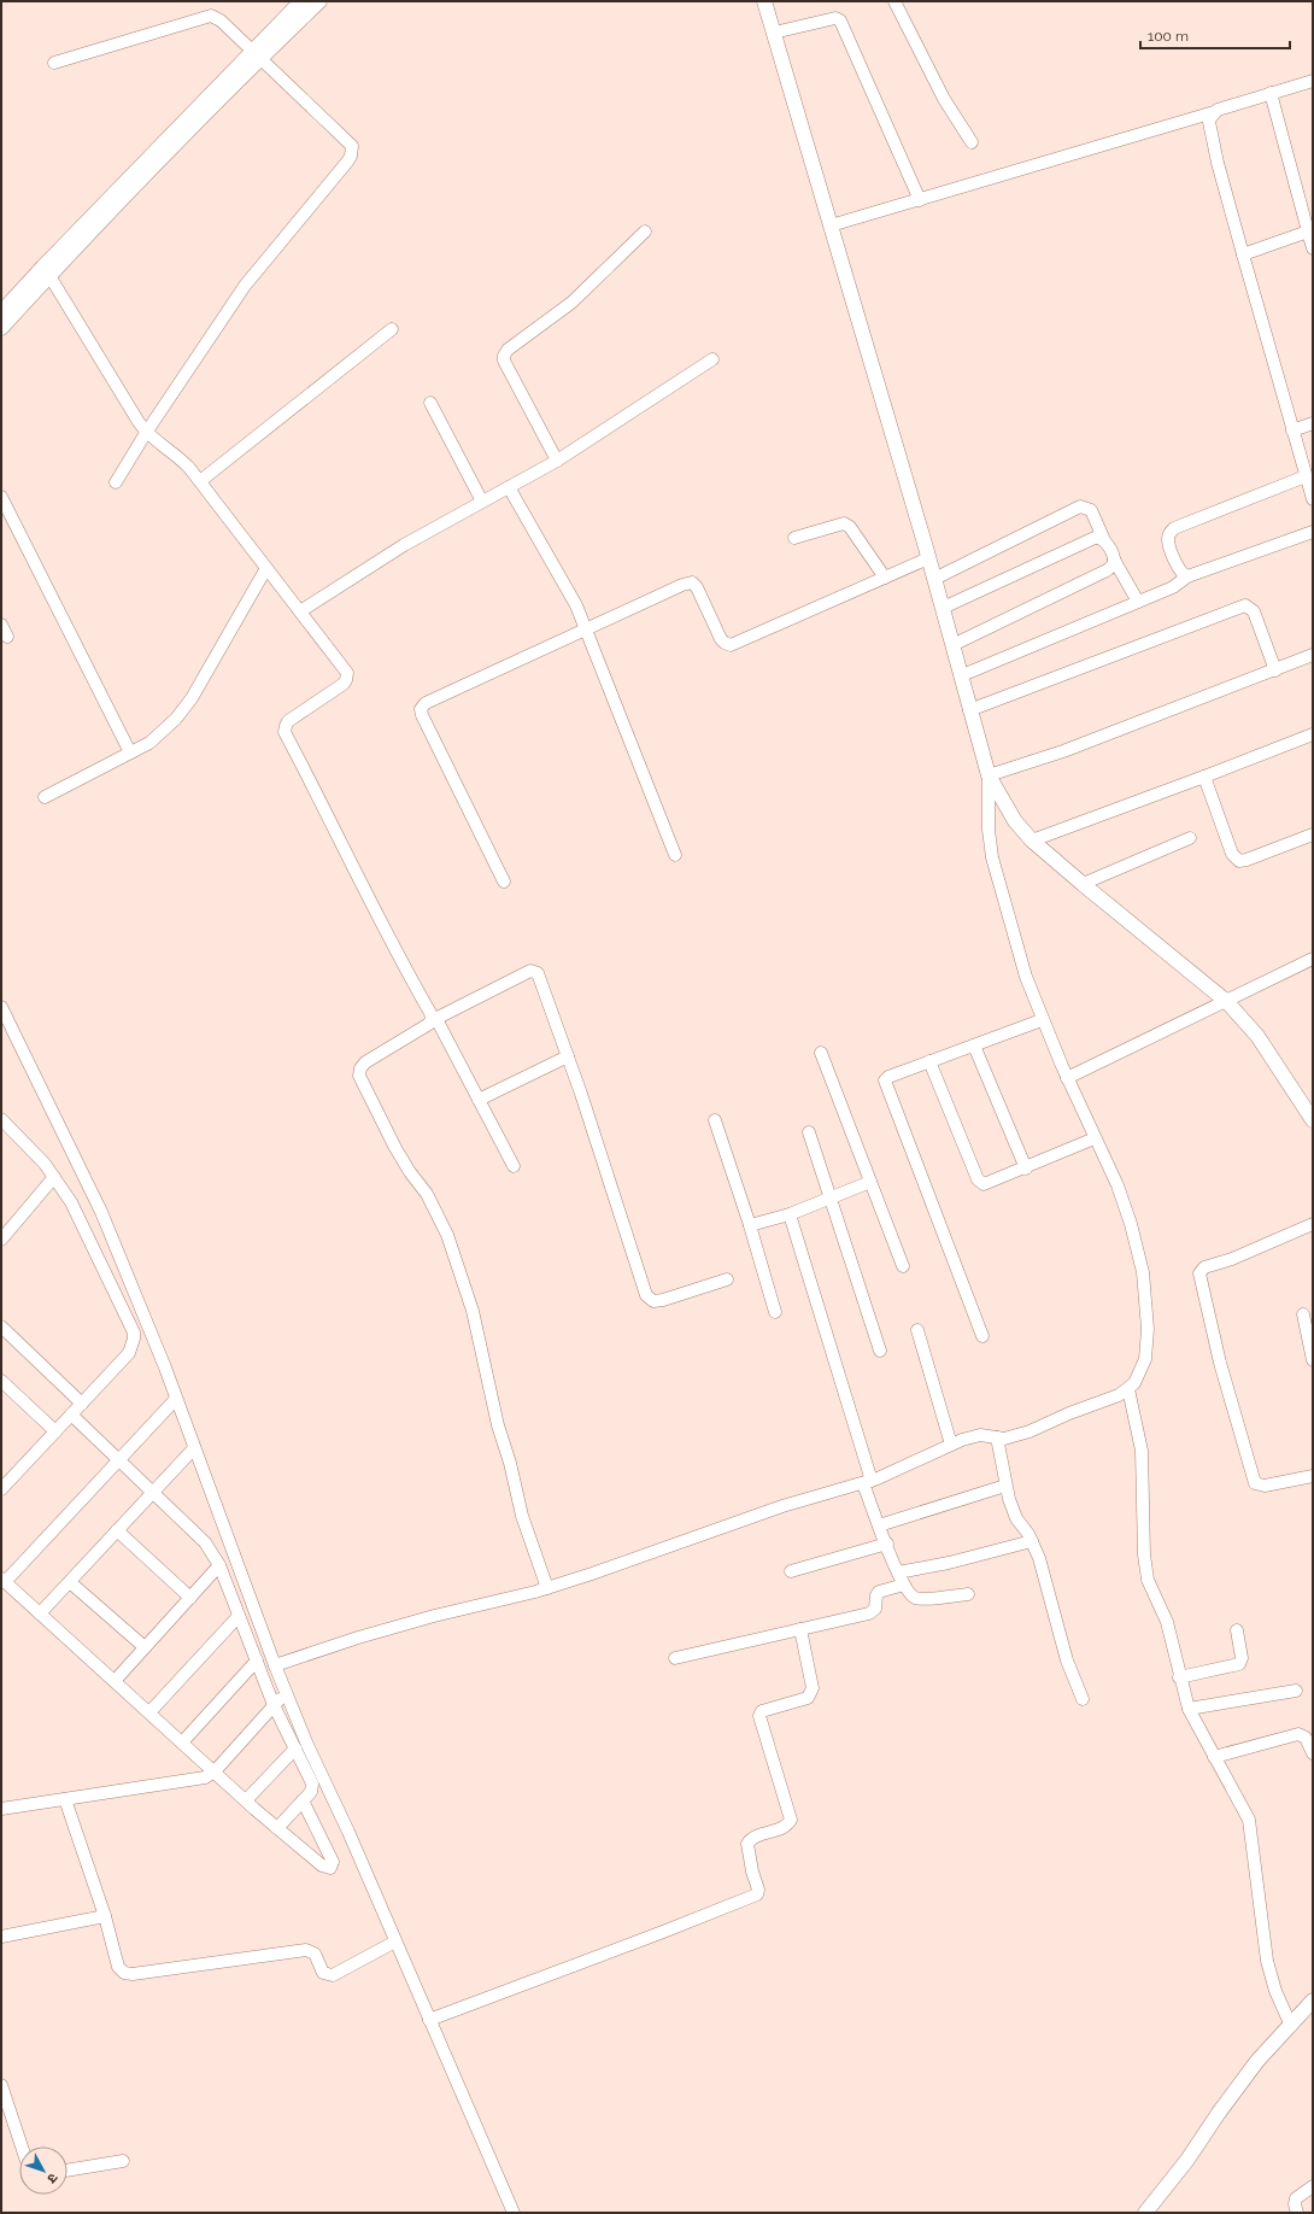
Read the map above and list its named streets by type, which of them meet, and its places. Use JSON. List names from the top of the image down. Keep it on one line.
{"scale_bar":"100 m","north":"bottom right"}
